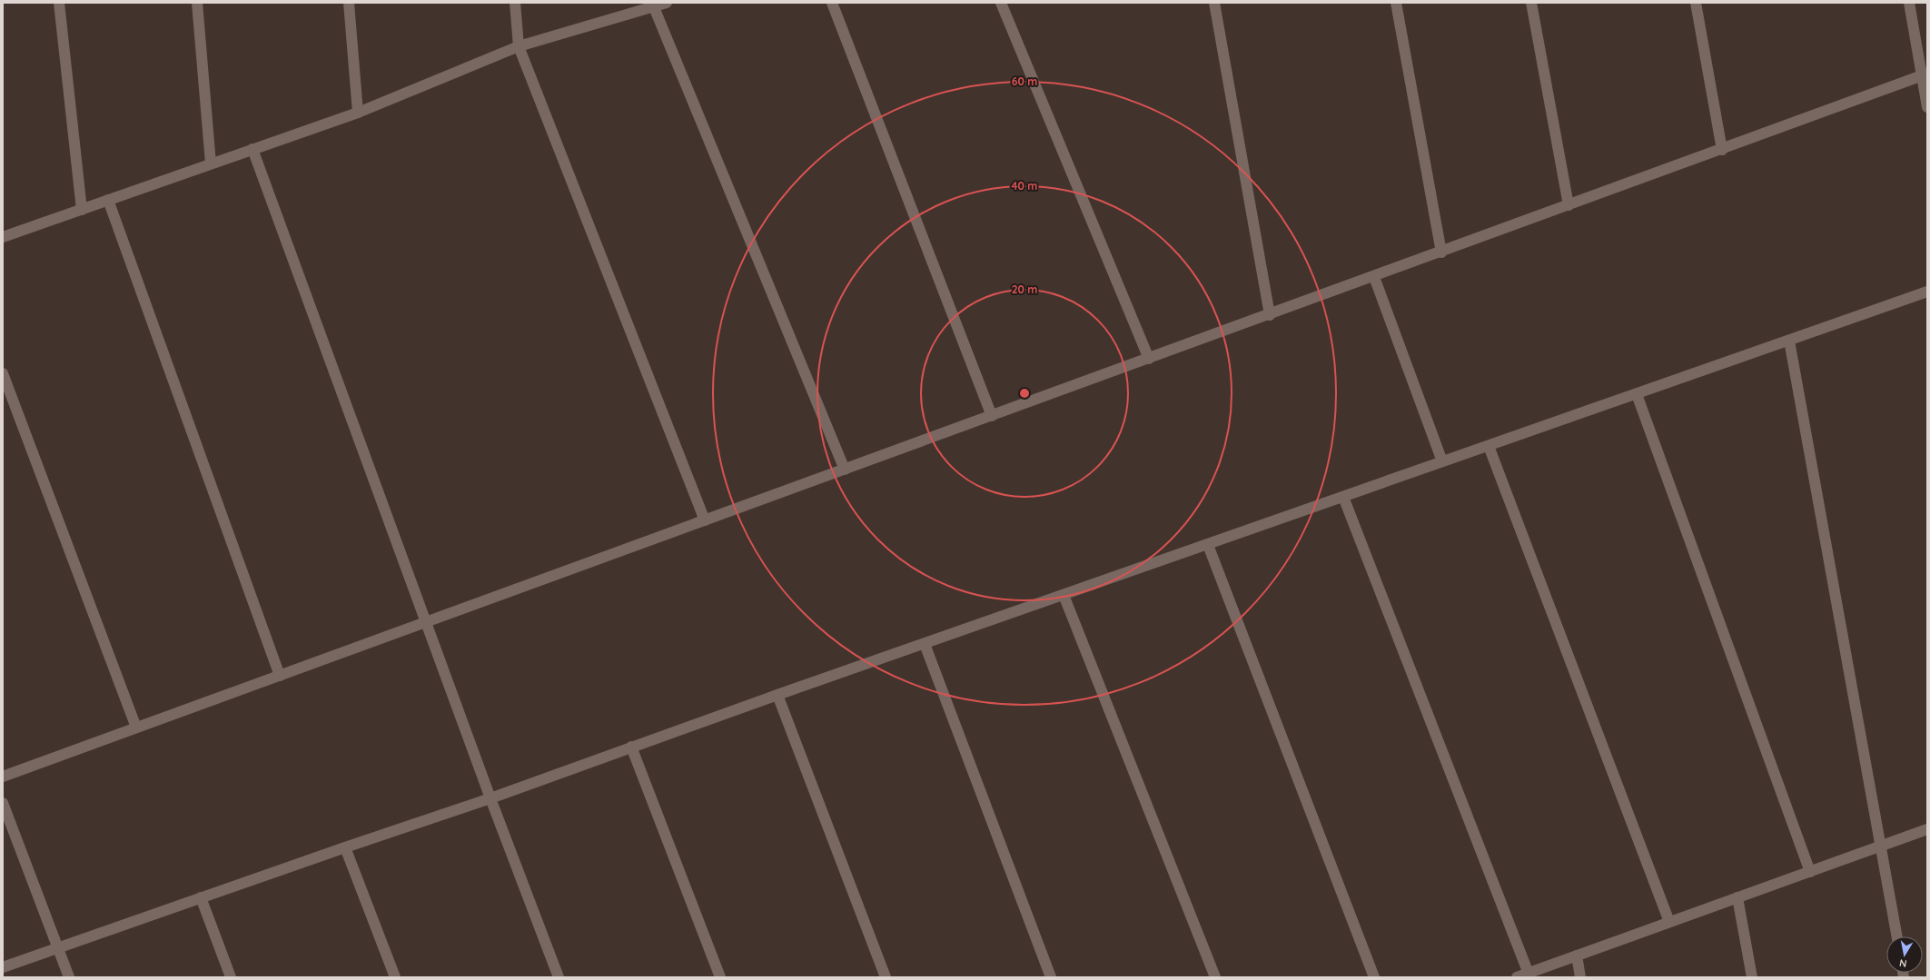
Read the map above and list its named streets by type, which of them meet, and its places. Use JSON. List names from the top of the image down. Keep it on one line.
{"north":"bottom","rings":["60 m","40 m","20 m"]}
